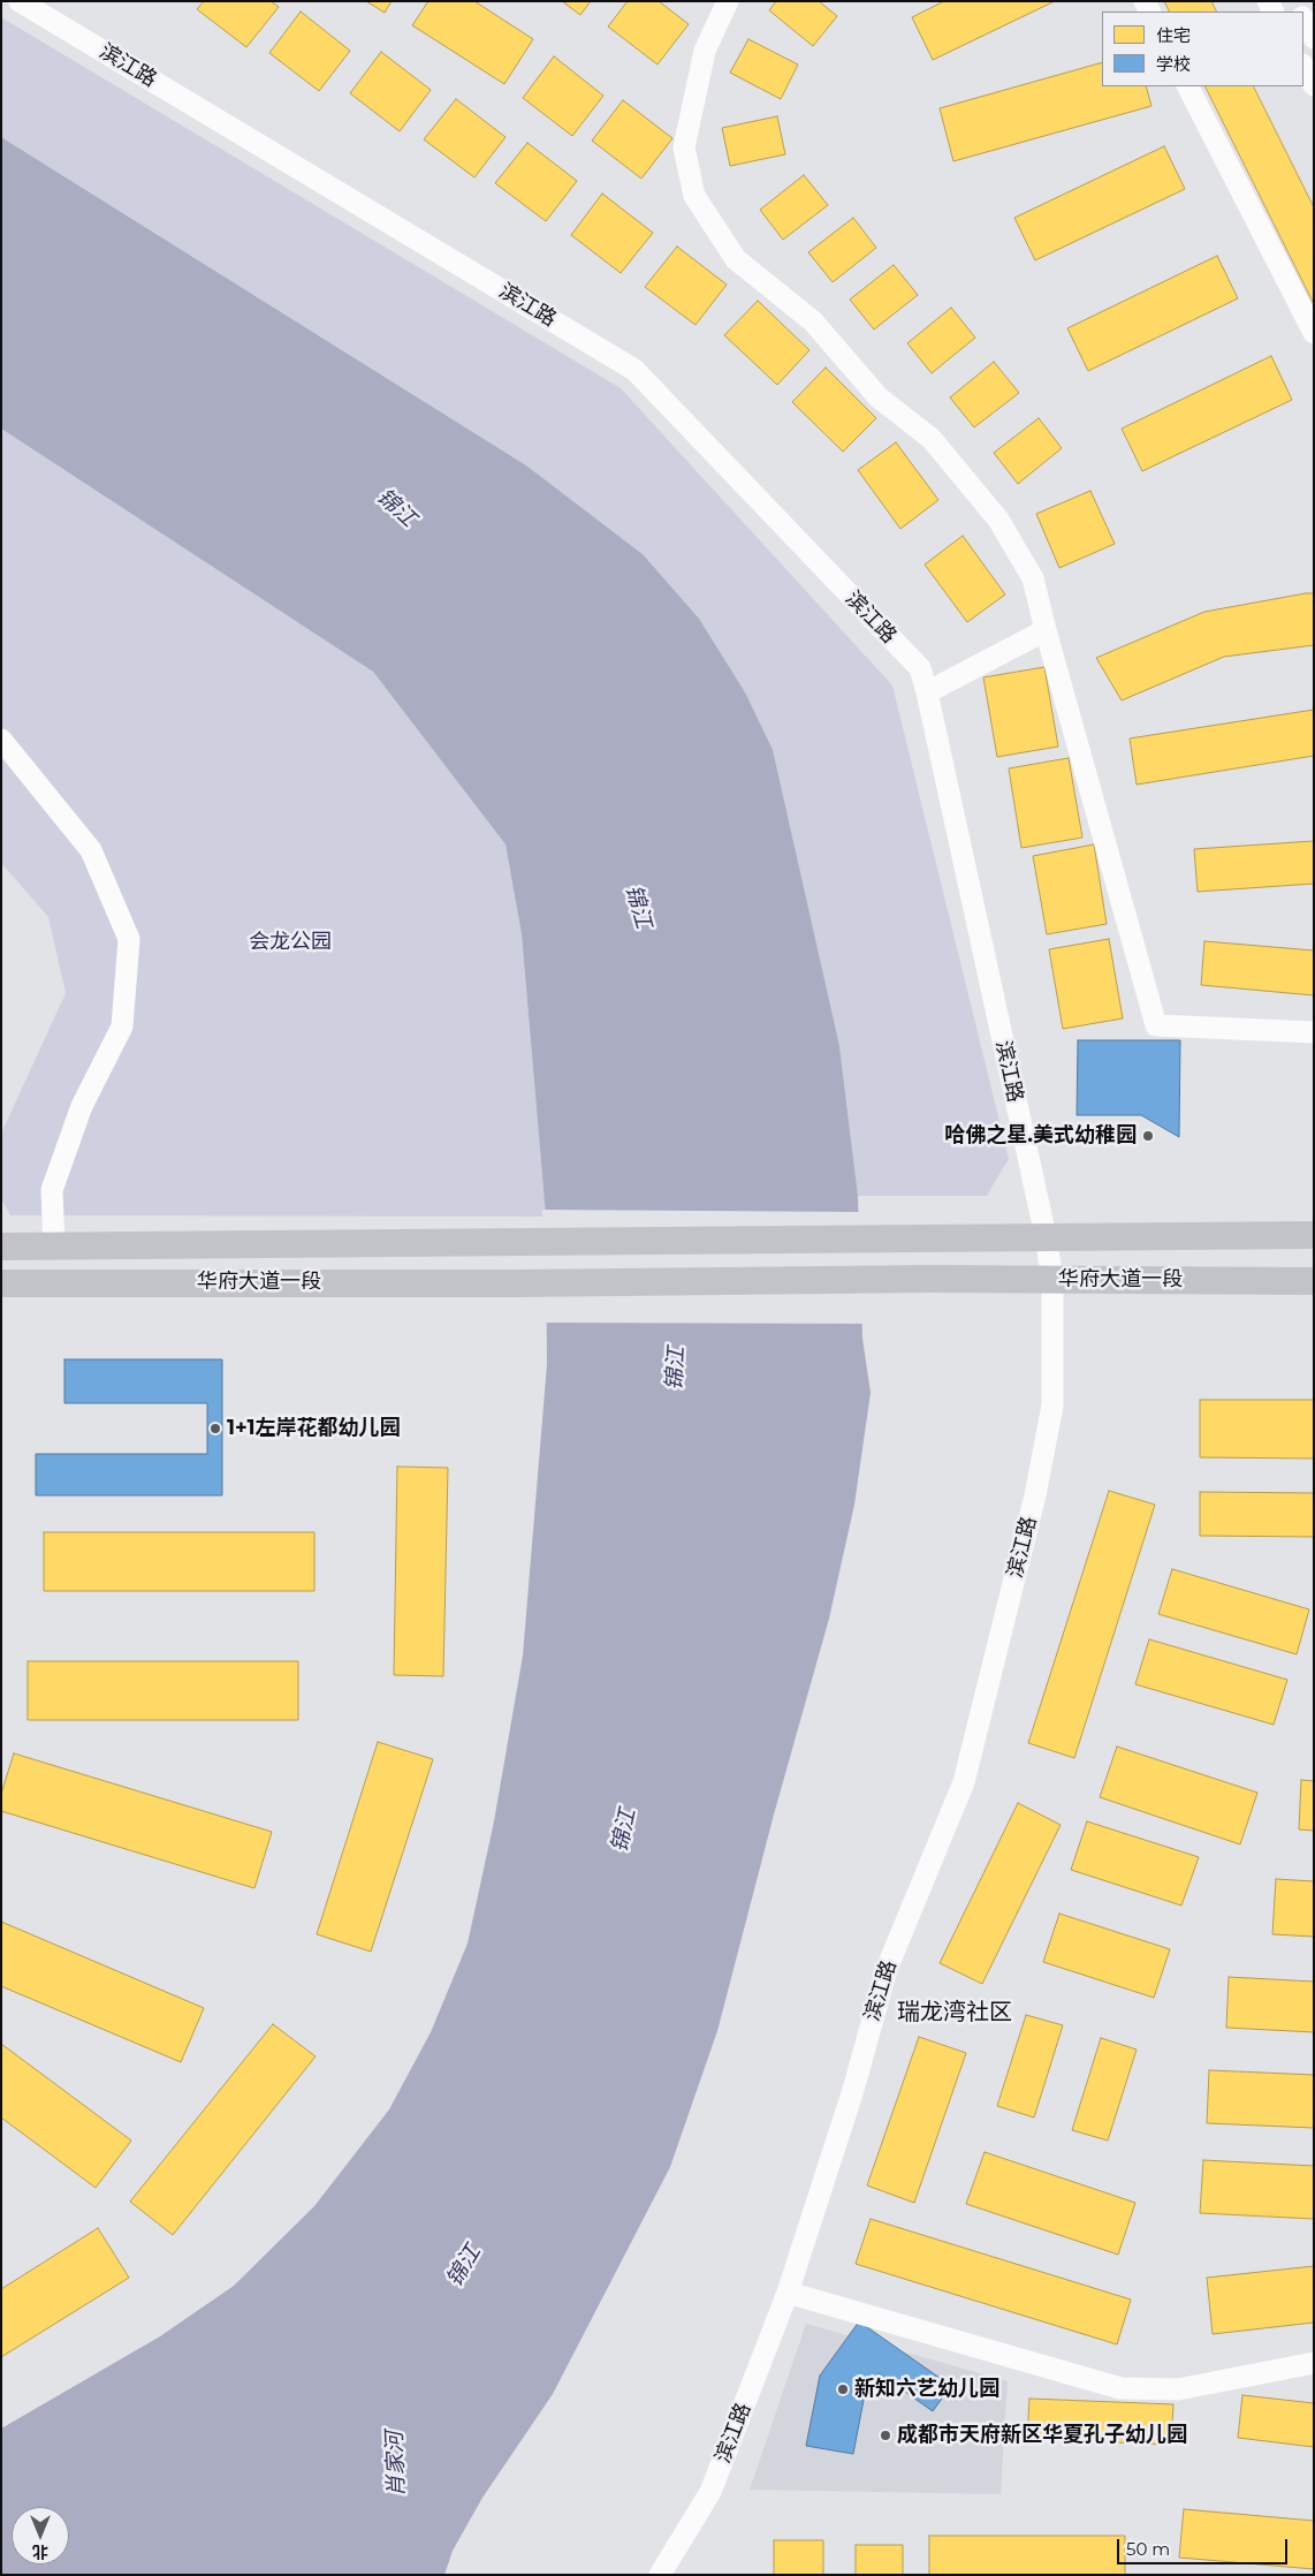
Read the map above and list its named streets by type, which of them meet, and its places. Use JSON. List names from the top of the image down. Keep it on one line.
{"streets":{"main road":["华府大道一段"],"street":["滨江路"]},"crossings":[["滨江路","华府大道一段"]],"districts":["瑞龙湾社区"],"water":["锦江","肖家河"],"parks":["会龙公园"],"places":["哈佛之星.美式幼稚园","1+1左岸花都幼儿园","新知六艺幼儿园","成都市天府新区华夏孔子幼儿园"],"legend":["住宅","学校"],"scale_bar":"50 m","north":"bottom"}
